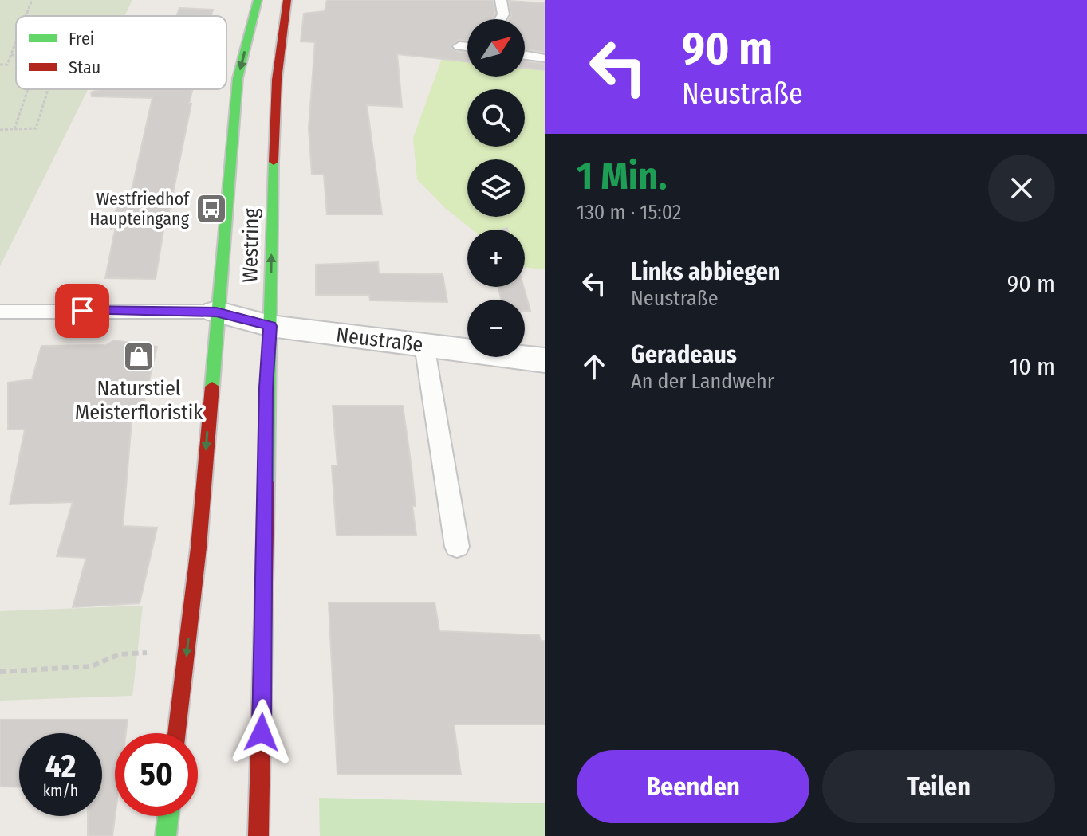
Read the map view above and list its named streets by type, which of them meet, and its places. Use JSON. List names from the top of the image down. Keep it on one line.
{"streets":{"main road":["Westring"],"street":["Neustraße"]},"crossings":[["Westring","Neustraße"]],"places":{"bus stop":["Westfriedhof Haupteingang"],"shop":["Naturstiel Meisterfloristik"]},"legend":["Frei","Stau"],"north":"top right","page":{"turn":["90 m","Neustraße"],"map_buttons":["+","−"],"heading":["1 Min.","130 m · 15:02"],"list":[{"name":"Links abbiegen","note":"Neustraße","value":"90 m"},{"name":"Geradeaus","note":"An der Landwehr","value":"10 m"}],"speed":"42 km/h","limit":"50","buttons":["Beenden","Teilen"]}}
